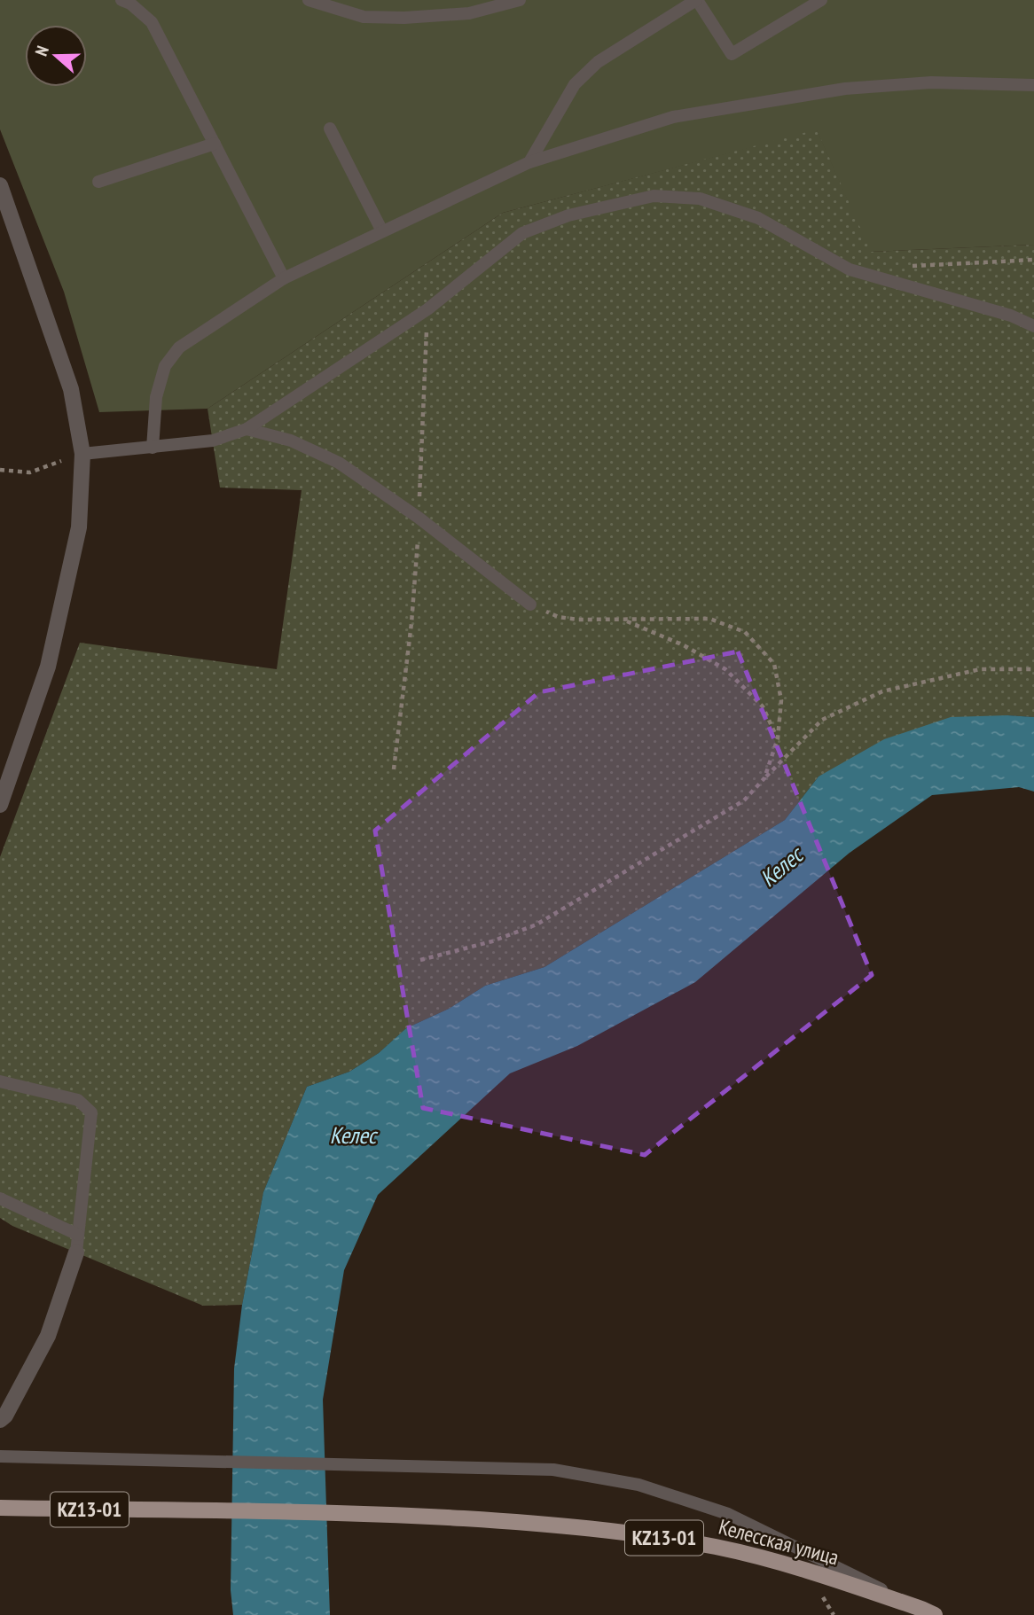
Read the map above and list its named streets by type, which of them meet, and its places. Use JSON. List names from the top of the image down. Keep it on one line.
{"streets":{"main road":["KZ13-01","Келесская улица"]},"water":["Келес"],"north":"left"}
